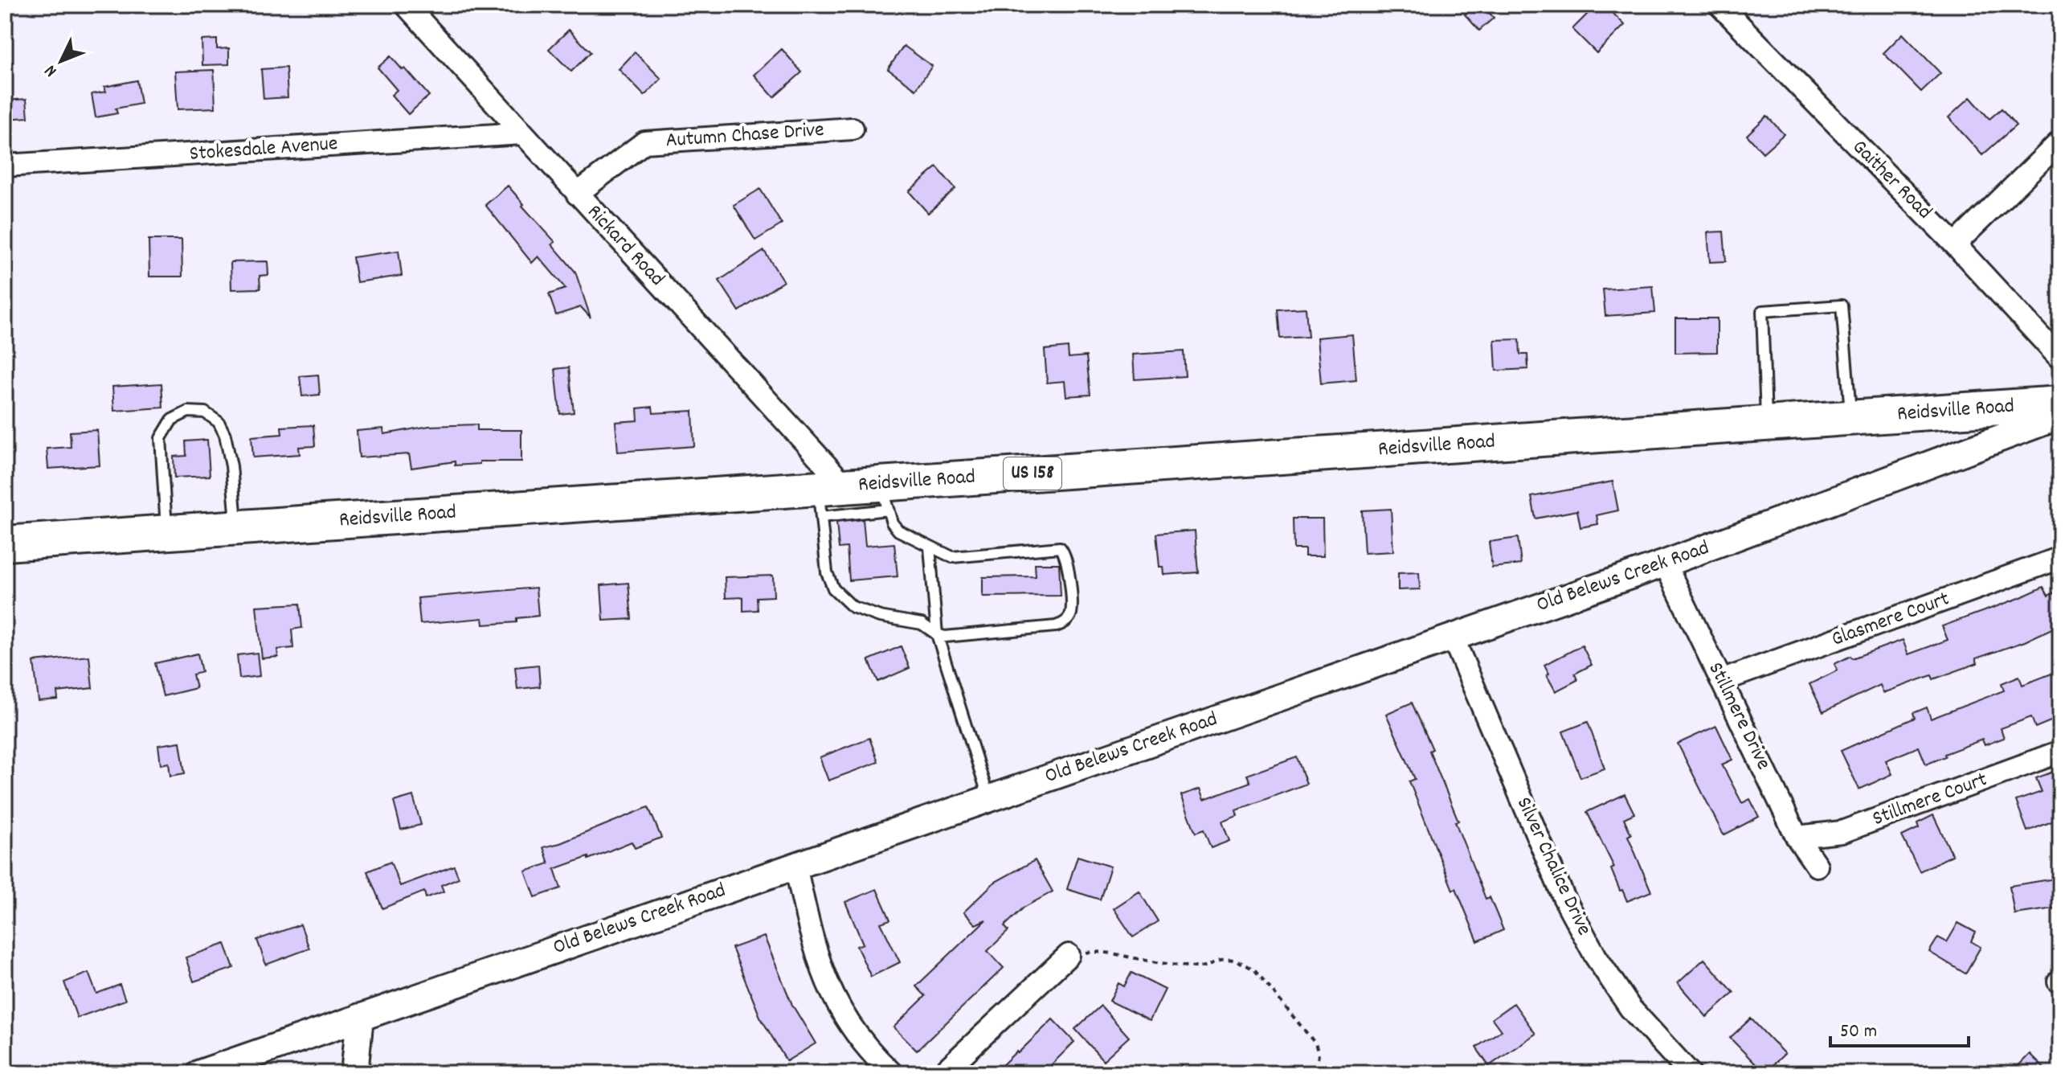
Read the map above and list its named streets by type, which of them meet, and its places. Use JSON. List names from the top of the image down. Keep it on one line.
{"streets":{"highway":["Reidsville Road","US 158"],"street":["Autumn Chase Drive","Stokesdale Avenue","Gaither Road","Rickard Road","Old Belews Creek Road","Glasmere Court","Stillmere Drive","Stillmere Court","Silver Chalice Drive"]},"crossings":[["Autumn Chase Drive","Rickard Road"],["Stokesdale Avenue","Rickard Road"],["Rickard Road","Reidsville Road"],["Old Belews Creek Road","Stillmere Drive"],["Old Belews Creek Road","Silver Chalice Drive"],["Glasmere Court","Stillmere Drive"],["Stillmere Drive","Stillmere Court"]],"scale_bar":"50 m","north":"bottom left"}
